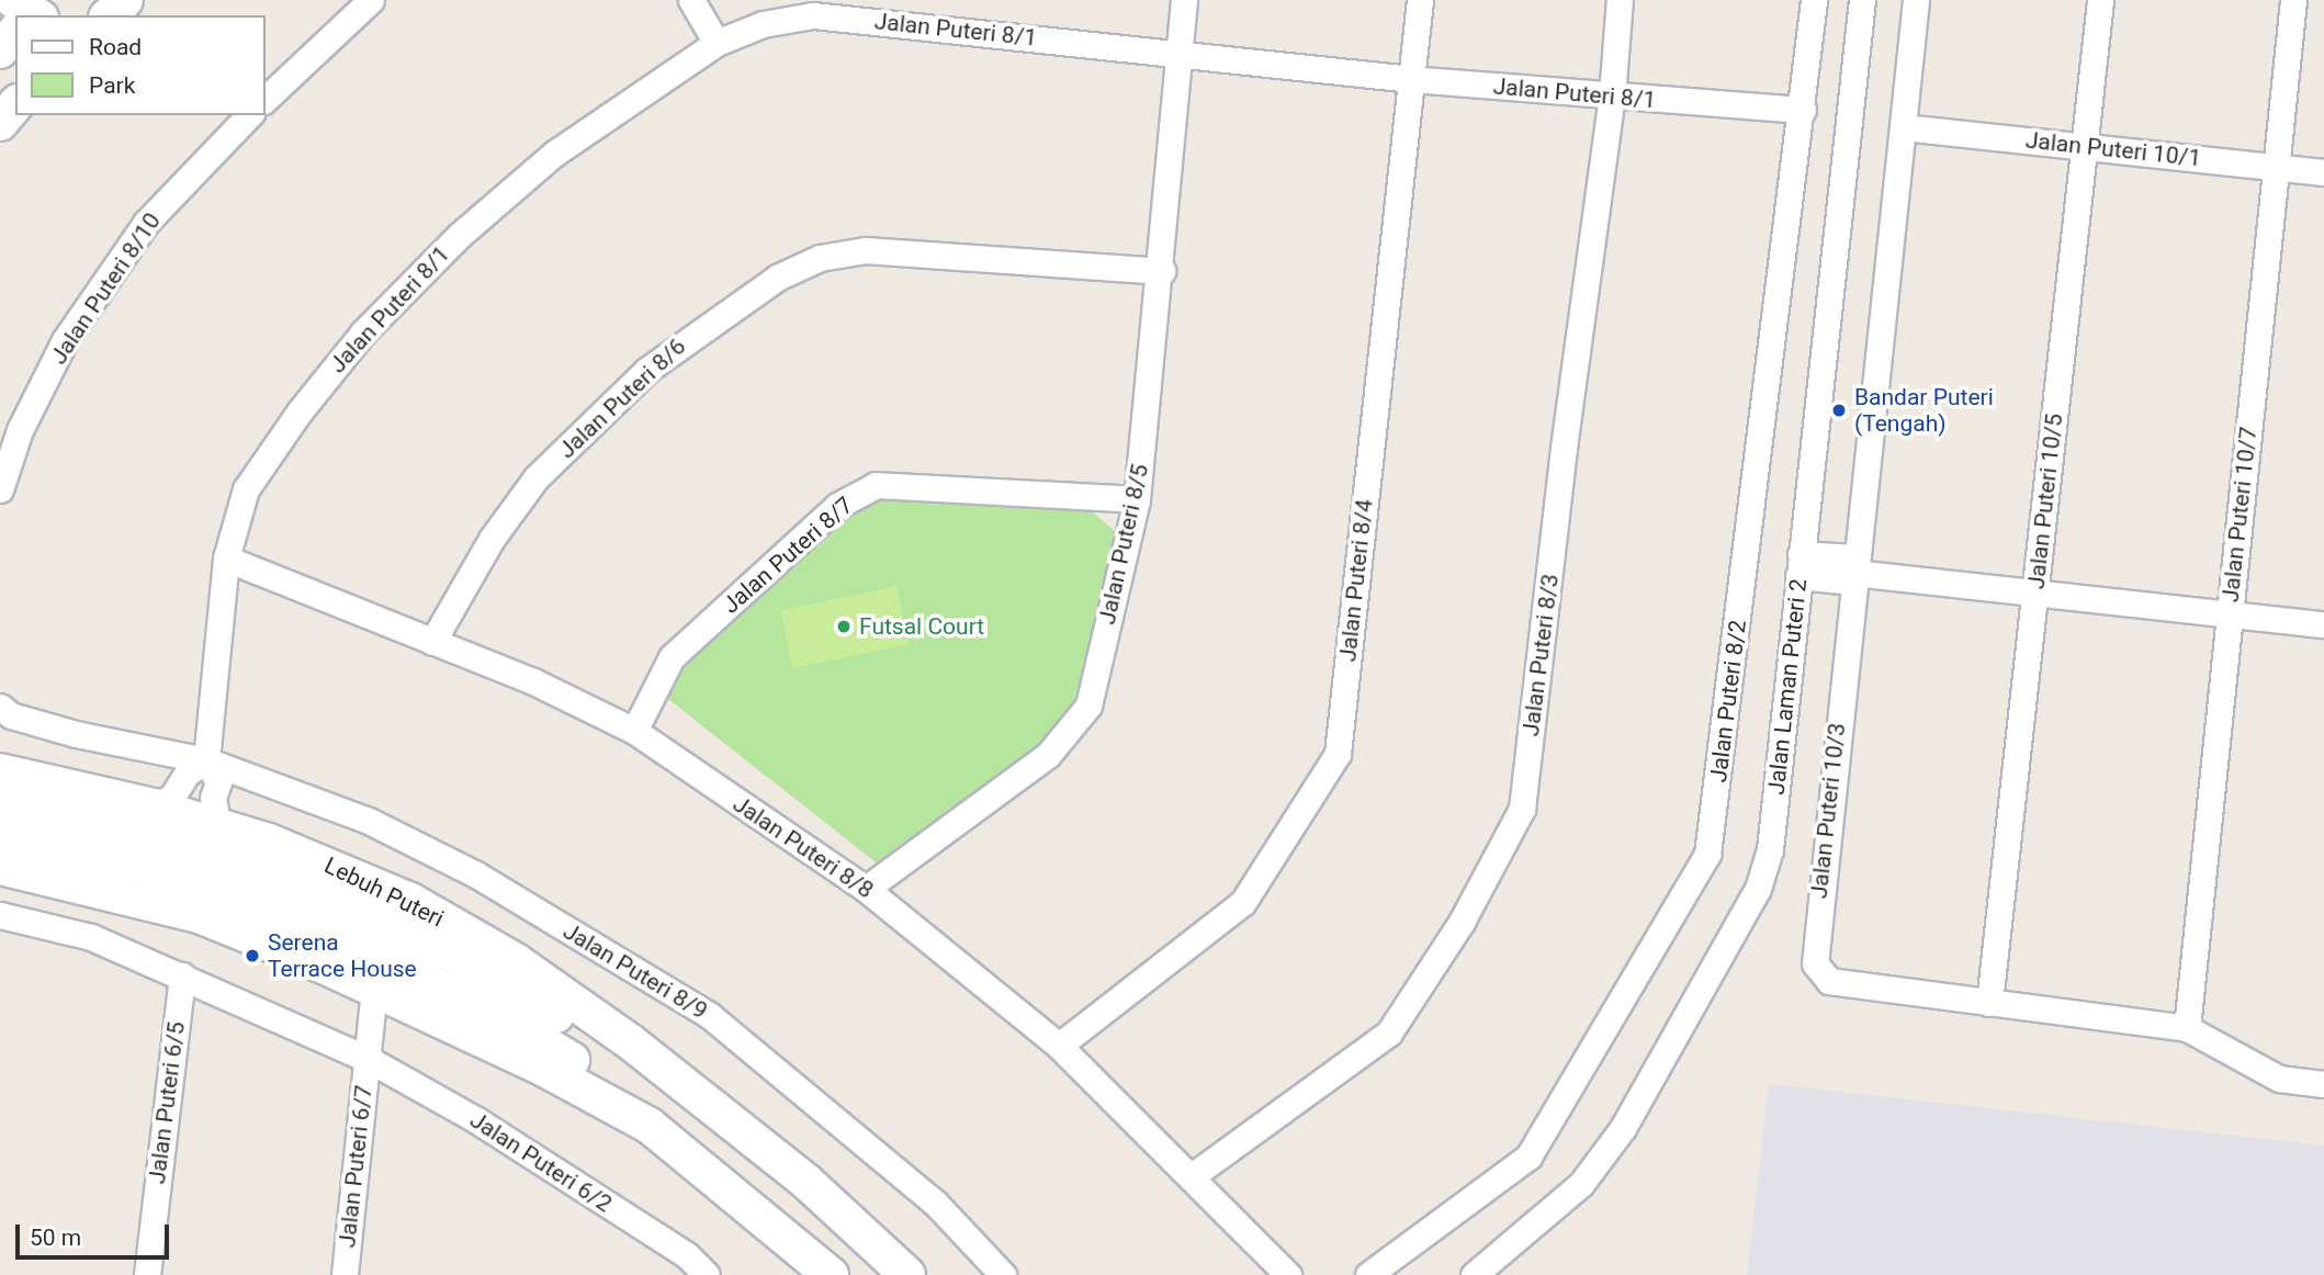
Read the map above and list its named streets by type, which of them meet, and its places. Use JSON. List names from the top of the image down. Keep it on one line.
{"streets":{"main road":["Lebuh Puteri"],"street":["Jalan Puteri 8/1","Jalan Puteri 10/1","Jalan Puteri 8/10","Jalan Puteri 8/6","Jalan Puteri 10/5","Jalan Puteri 10/7","Jalan Puteri 8/5","Jalan Puteri 8/7","Jalan Puteri 8/4","Jalan Puteri 8/3","Jalan Laman Puteri 2","Jalan Puteri 8/2","Jalan Puteri 10/3","Jalan Puteri 8/8","Jalan Puteri 8/9","Jalan Puteri 6/5","Jalan Puteri 6/2","Jalan Puteri 6/7"]},"crossings":[["Jalan Puteri 8/1","Jalan Puteri 8/5"],["Jalan Puteri 8/1","Jalan Puteri 8/4"],["Jalan Puteri 8/1","Jalan Puteri 8/3"],["Jalan Puteri 8/1","Jalan Puteri 8/2"],["Jalan Puteri 8/1","Jalan Puteri 8/8"],["Jalan Puteri 8/1","Lebuh Puteri"],["Jalan Puteri 8/1","Jalan Puteri 8/9"],["Jalan Puteri 10/1","Jalan Puteri 10/5"],["Jalan Puteri 10/1","Jalan Puteri 10/7"],["Jalan Puteri 10/1","Jalan Puteri 10/3"],["Jalan Puteri 8/6","Jalan Puteri 8/5"],["Jalan Puteri 8/6","Jalan Puteri 8/8"],["Jalan Puteri 10/5","Jalan Puteri 10/3"],["Jalan Puteri 10/7","Jalan Puteri 10/3"],["Jalan Puteri 8/5","Jalan Puteri 8/7"],["Jalan Puteri 8/5","Jalan Puteri 8/8"],["Jalan Puteri 8/7","Jalan Puteri 8/8"],["Jalan Puteri 8/4","Jalan Puteri 8/8"],["Jalan Puteri 8/3","Jalan Puteri 8/8"],["Jalan Puteri 6/5","Jalan Puteri 6/2"],["Jalan Puteri 6/2","Jalan Puteri 6/7"]],"places":["Bandar Puteri (Tengah)","Futsal Court","Serena Terrace House"],"legend":["Road","Park"],"scale_bar":"50 m"}
